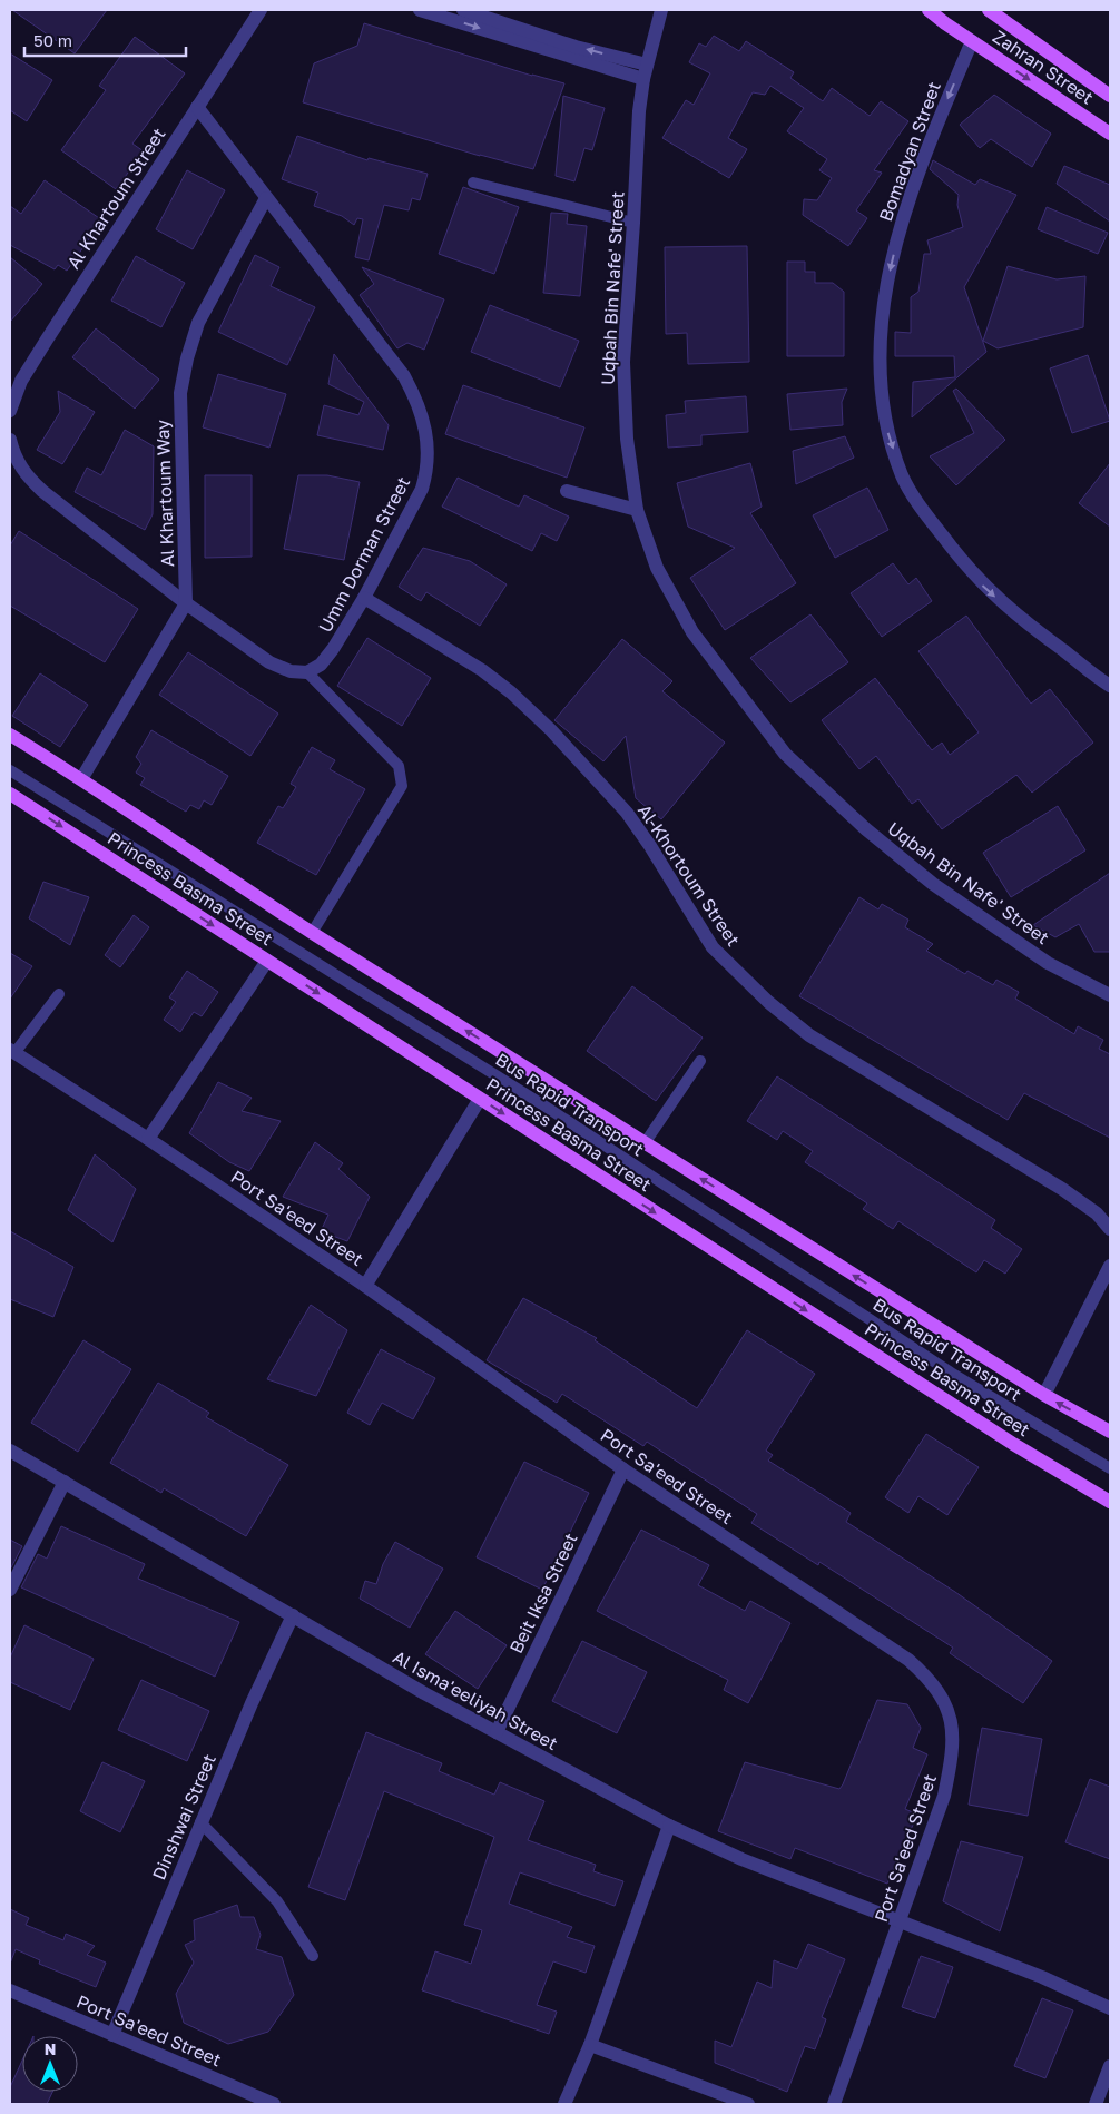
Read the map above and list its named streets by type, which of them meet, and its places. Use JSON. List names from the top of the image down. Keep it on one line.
{"streets":{"main road":["Zahran Street","Princess Basma Street"],"street":["Bomadyan Street","Al Khartoum Street","Uqbah Bin Nafe' Street","Al Khartoum Way","Umm Dorman Street","Al-Khortoum Street","Port Sa'eed Street","Beit Iksa Street","Al Isma'eeliyah Street","Dinshwai Street"],"lane":["Bus Rapid Transport"]},"crossings":[["Zahran Street","Bomadyan Street"],["Al Khartoum Street","Umm Dorman Street"],["Al Khartoum Way","Umm Dorman Street"],["Umm Dorman Street","Al-Khortoum Street"],["Port Sa'eed Street","Beit Iksa Street"],["Port Sa'eed Street","Al Isma'eeliyah Street"],["Port Sa'eed Street","Dinshwai Street"],["Beit Iksa Street","Al Isma'eeliyah Street"],["Al Isma'eeliyah Street","Dinshwai Street"]],"one_way":["Bomadyan Street"],"scale_bar":"50 m","north":"top"}
